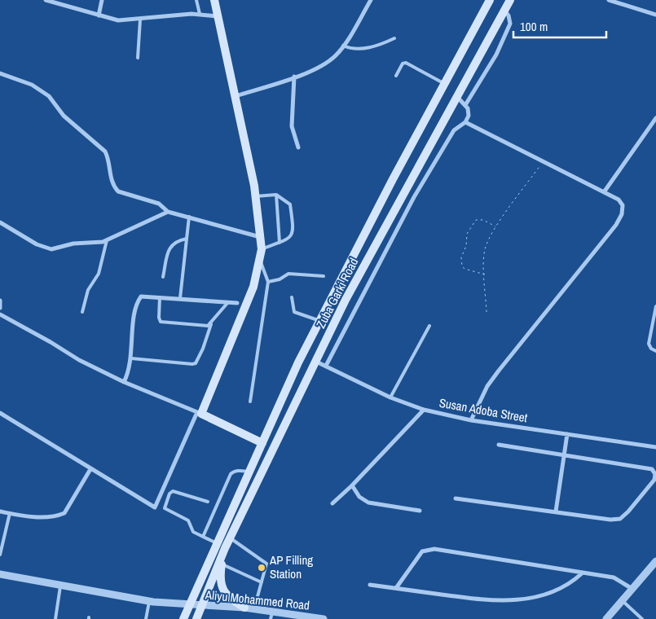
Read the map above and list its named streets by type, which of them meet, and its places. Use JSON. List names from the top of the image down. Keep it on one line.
{"streets":{"main road":["Zuba Garki Road"],"street":["Susan Adoba Street","Aliyu Mohammed Road"]},"crossings":[["Zuba Garki Road","Susan Adoba Street"],["Zuba Garki Road","Aliyu Mohammed Road"]],"places":["AP Filling Station"],"scale_bar":"100 m"}
